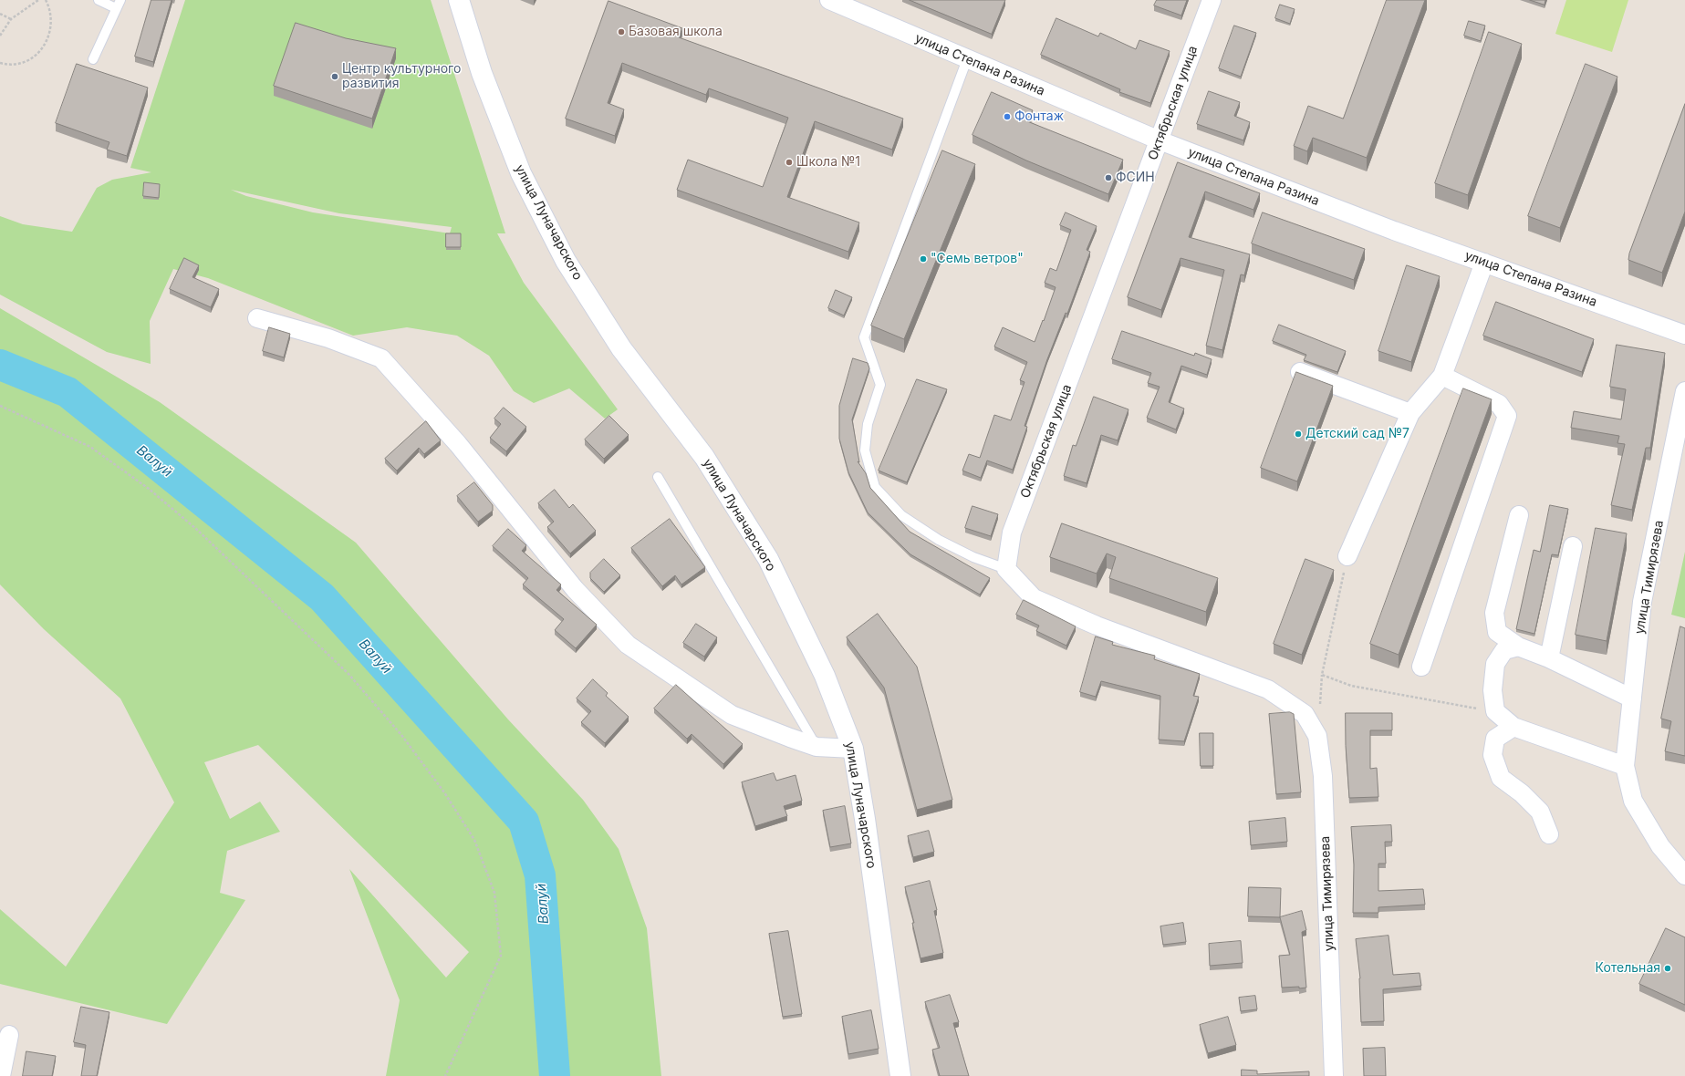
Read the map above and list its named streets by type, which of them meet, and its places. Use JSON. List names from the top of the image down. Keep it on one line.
{"streets":{"main road":["улица Луначарского"],"street":["улица Степана Разина","Октябрьская улица","улица Тимирязева"]},"crossings":[["улица Степана Разина","Октябрьская улица"],["Октябрьская улица","улица Тимирязева"]],"water":["Валуй"],"places":["Базовая школа","Центр культурного развития","Фонтаж","Школа №1","ФСИН","\"Семь ветров\"","Детский сад №7","Котельная"]}
